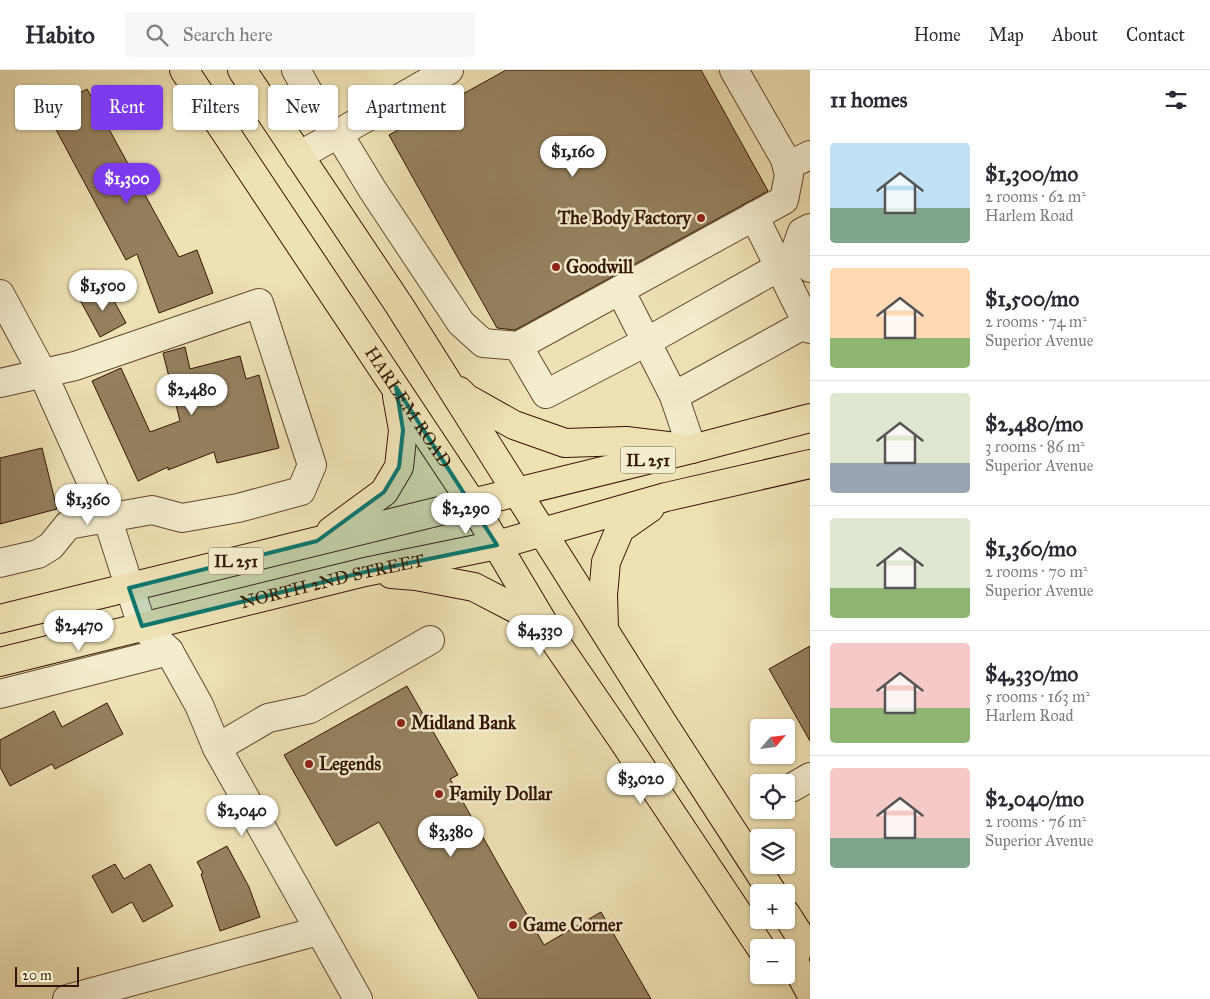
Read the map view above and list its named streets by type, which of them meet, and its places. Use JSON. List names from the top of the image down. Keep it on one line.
{"streets":{"main road":["HARLEM ROAD","IL 251","NORTH 2ND STREET"]},"crossings":[["HARLEM ROAD","IL 251"],["HARLEM ROAD","NORTH 2ND STREET"]],"places":["The Body Factory","Goodwill","Midland Bank","Legends","Family Dollar","Game Corner"],"scale_bar":"20 m","north":"top right","page":{"header":"Habito","search":"Search here","nav":["Home","Map","About","Contact"],"heading":"11 homes","chip":["Buy","Rent","Filters","New","Apartment"],"list":[{"name":"$1,300/mo","note":"2 rooms · 62 m² · Harlem Road"},{"name":"$1,500/mo","note":"2 rooms · 74 m² · Superior Avenue"},{"name":"$2,480/mo","note":"3 rooms · 86 m² · Superior Avenue"},{"name":"$1,360/mo","note":"2 rooms · 70 m² · Superior Avenue"},{"name":"$4,330/mo","note":"5 rooms · 163 m² · Harlem Road"},{"name":"$2,040/mo","note":"2 rooms · 76 m² · Superior Avenue"}],"price":["$1,160","$1,300","$1,500","$2,480","$1,360","$2,290","$2,470","$4,330","$3,020","$2,040","$3,380"],"map_buttons":["+","−"],"scale":"20 m"}}
